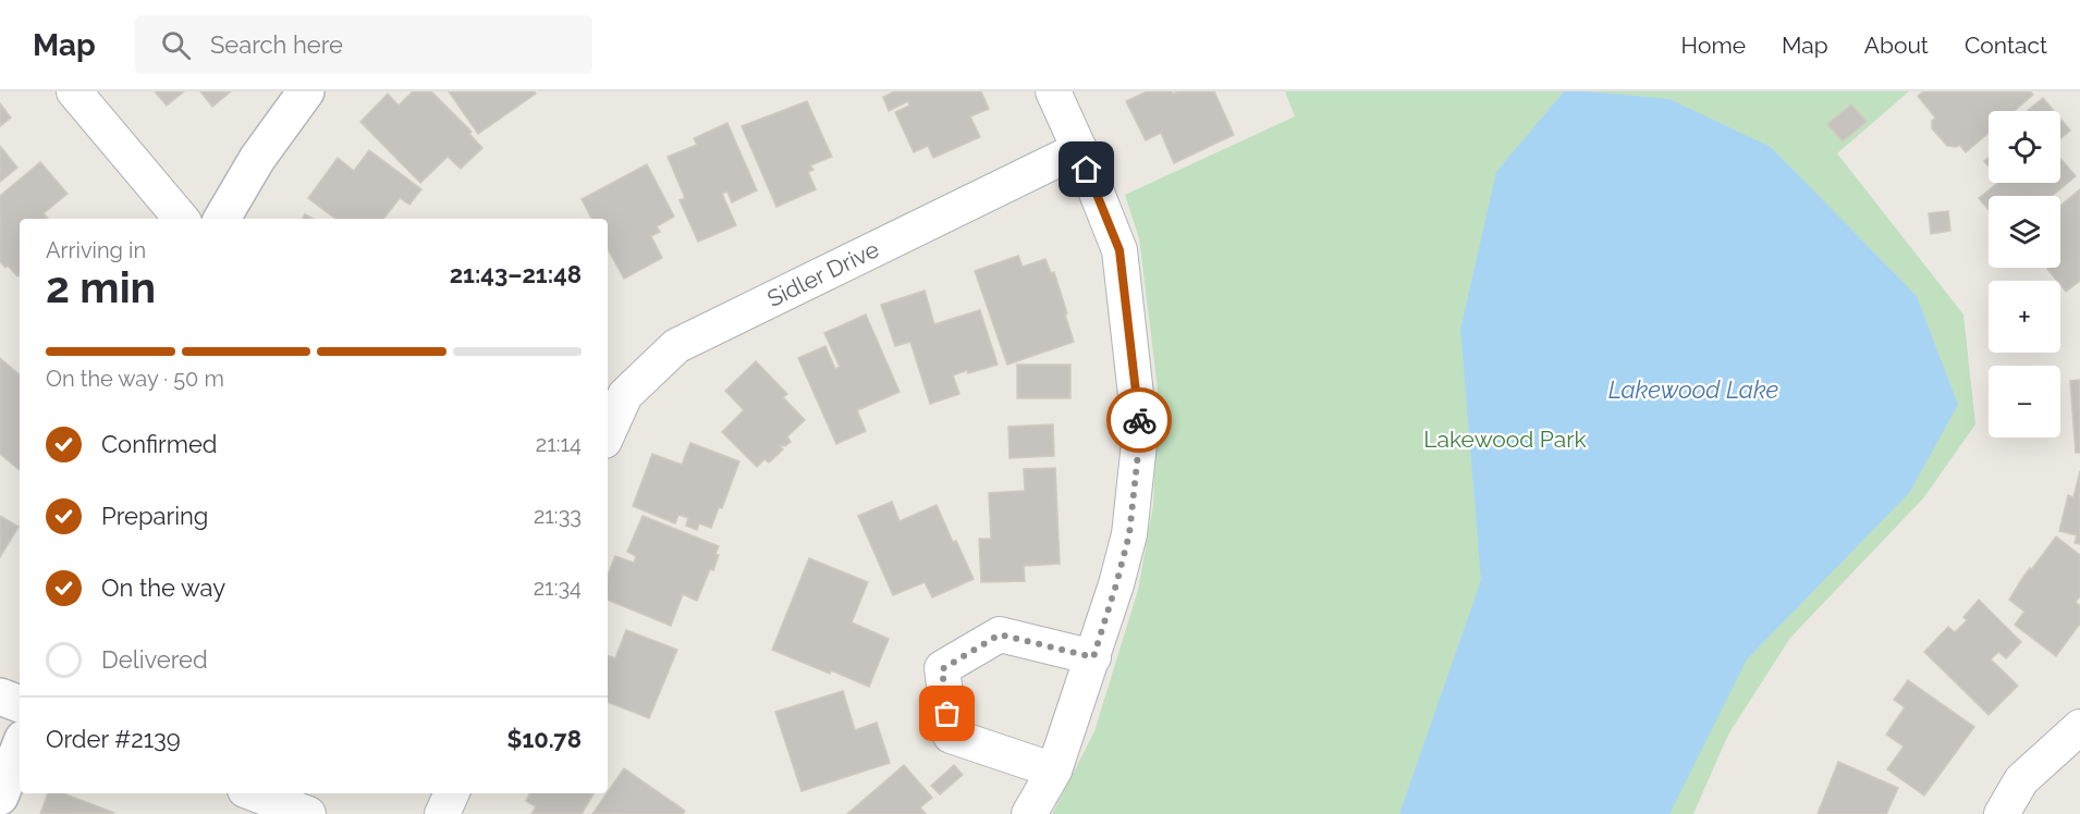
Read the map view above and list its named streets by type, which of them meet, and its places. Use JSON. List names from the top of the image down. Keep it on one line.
{"streets":{"street":["Sidler Drive"]},"water":["Lakewood Lake"],"parks":["Lakewood Park"],"page":{"header":"Map","search":"Search here","nav":["Home","Map","About","Contact"],"map_buttons":["+","−"],"heading":["2 min","Arriving in","21:43–21:48"],"panel":["Order #2139","$10.78"],"bar":"On the way · 50 m","list":[["Confirmed","21:14"],["Preparing","21:33"],["On the way","21:34"],"Delivered"]}}
